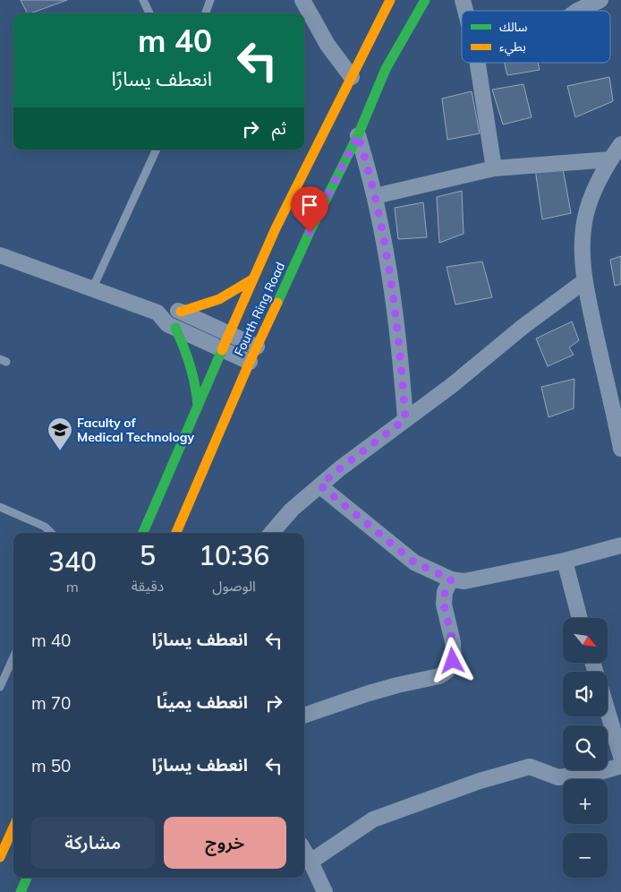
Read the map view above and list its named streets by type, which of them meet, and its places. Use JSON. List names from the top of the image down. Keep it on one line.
{"streets":{"main road":["Fourth Ring Road"]},"places":{"school or university":["Faculty of Medical Technology"]},"legend":["سالك","بطيء"],"north":"bottom right","page":{"turn":["40 m","انعطف يسارًا"],"then":"ثم","eta":["10:36","الوصول","5","دقيقة","340","m"],"list":[{"name":"انعطف يسارًا","value":"40 m"},{"name":"انعطف يمينًا","value":"70 m"},{"name":"انعطف يسارًا","value":"50 m"}],"map_buttons":["+","−"],"buttons":["خروج","مشاركة"]}}
